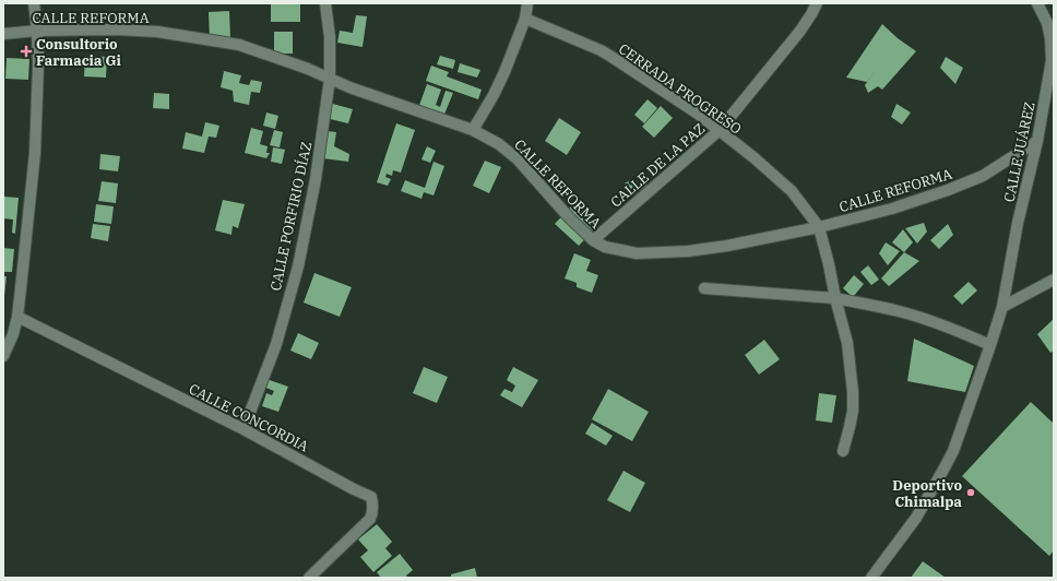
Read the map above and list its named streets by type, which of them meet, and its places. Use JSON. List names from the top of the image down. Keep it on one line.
{"streets":{"street":["CALLE REFORMA","CERRADA PROGRESO","CALLE JUÁREZ","CALLE DE LA PAZ","CALLE PORFIRIO DÍAZ","CALLE CONCORDIA"]},"crossings":[["CALLE REFORMA","CERRADA PROGRESO"],["CALLE REFORMA","CALLE JUÁREZ"],["CALLE REFORMA","CALLE DE LA PAZ"],["CALLE REFORMA","CALLE PORFIRIO DÍAZ"],["CERRADA PROGRESO","CALLE DE LA PAZ"],["CALLE PORFIRIO DÍAZ","CALLE CONCORDIA"]],"places":{"health":["Consultorio Farmacia Gi"],"other":["Deportivo Chimalpa"]}}
